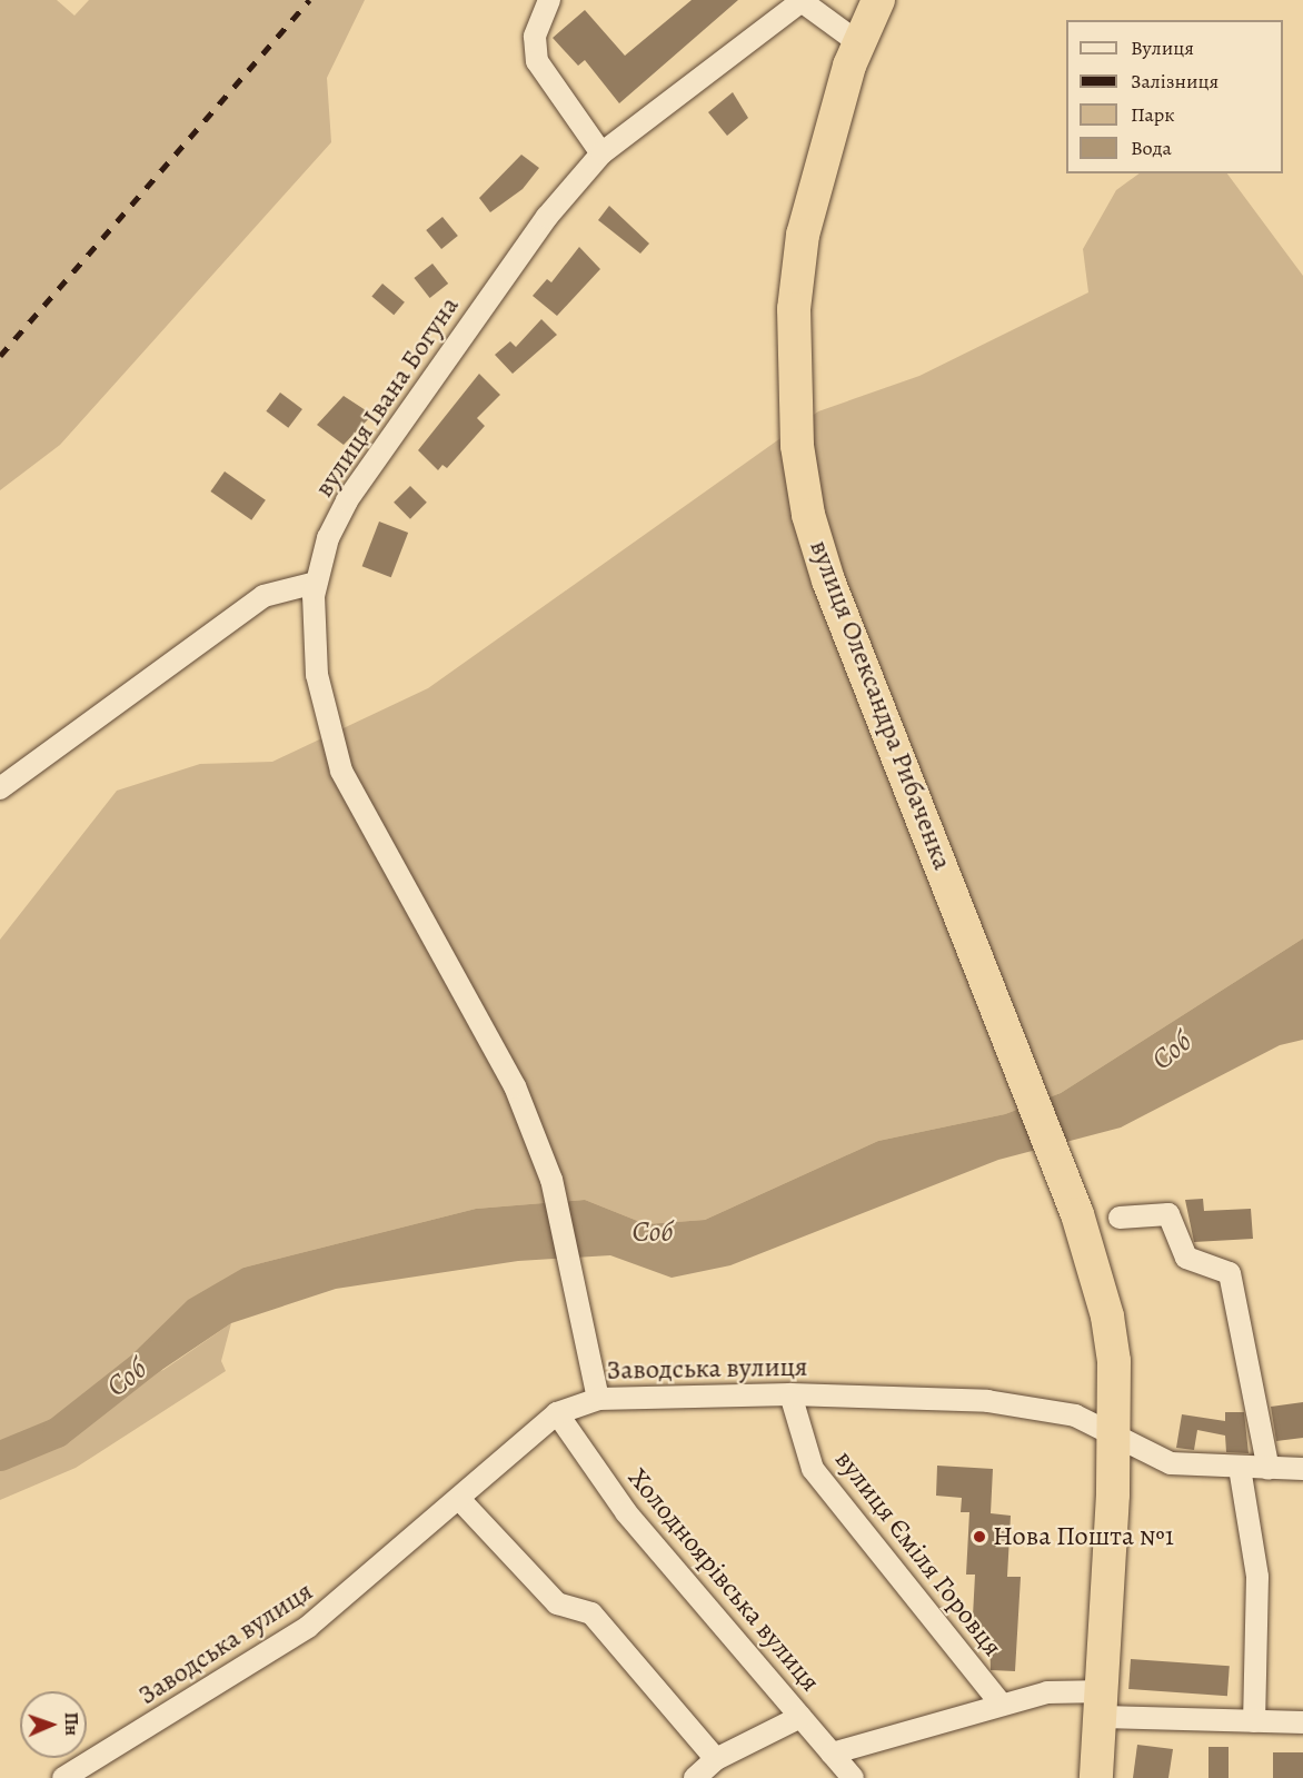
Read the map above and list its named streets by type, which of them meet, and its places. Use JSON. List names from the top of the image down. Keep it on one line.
{"streets":{"highway":["вулиця Олександра Рибаченка"],"street":["вулиця Івана Богуна","Заводська вулиця","вулиця Єміля Горовця","Холодноярівська вулиця"]},"crossings":[["вулиця Олександра Рибаченка","Заводська вулиця"],["Заводська вулиця","вулиця Єміля Горовця"],["Заводська вулиця","Холодноярівська вулиця"]],"water":["Соб"],"places":["Нова Пошта №1"],"legend":["Вулиця","Залізниця","Парк","Вода"],"north":"right"}
